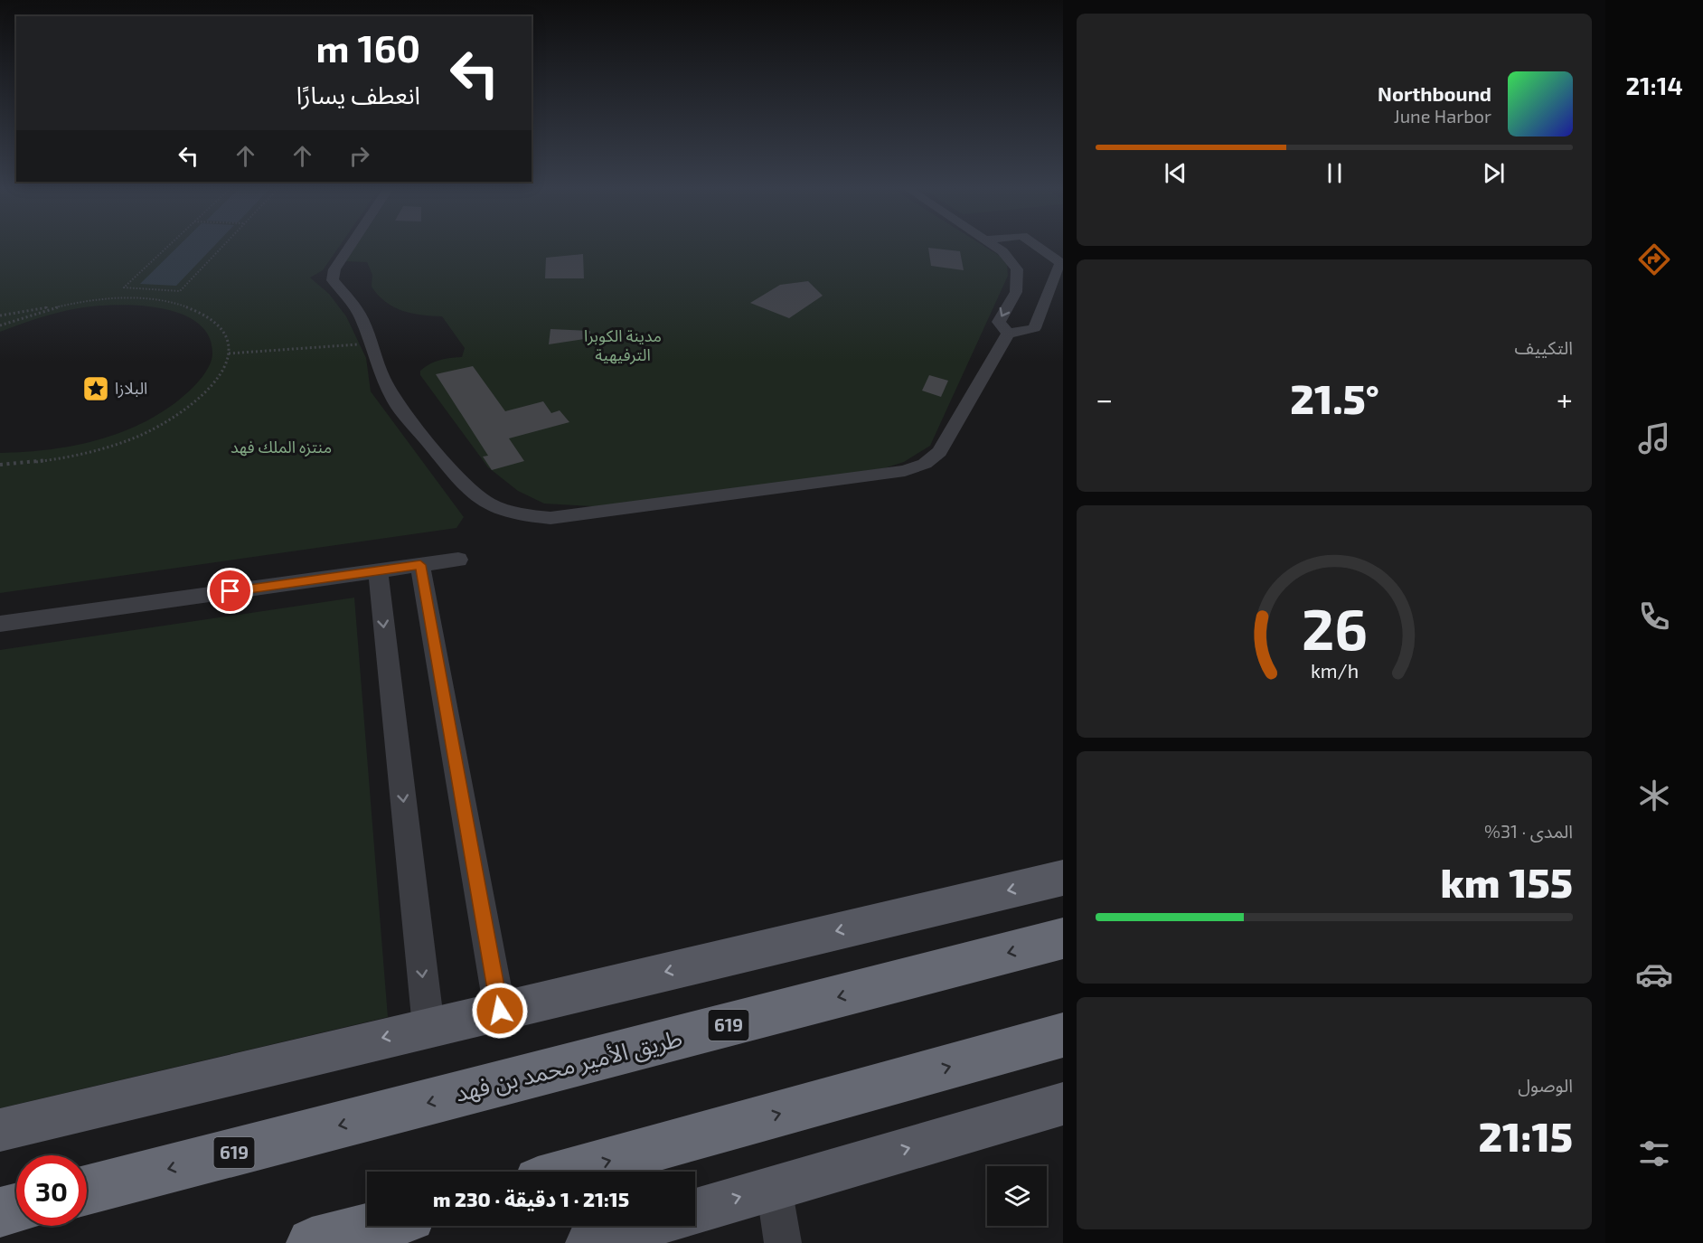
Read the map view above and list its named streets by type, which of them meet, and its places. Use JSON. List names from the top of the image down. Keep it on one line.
{"streets":{"highway":["619","طريق الأمير محمد بن فهد"]},"parks":["مدينة الكوبرا الترفيهية","منتزه الملك فهد"],"places":{"place":["البلازا"]},"page":{"tabs":"21:14","turn":["160 m","انعطف يسارًا"],"song":["Northbound","June Harbor"],"tile":["التكييف",["المدى · 31%","155 km"],["الوصول","21:15"]],"heat":["−","21.5°","+"],"limit":"30","trip":"21:15 · 1 دقيقة · 230 m","gauge":["26","km/h"]}}
